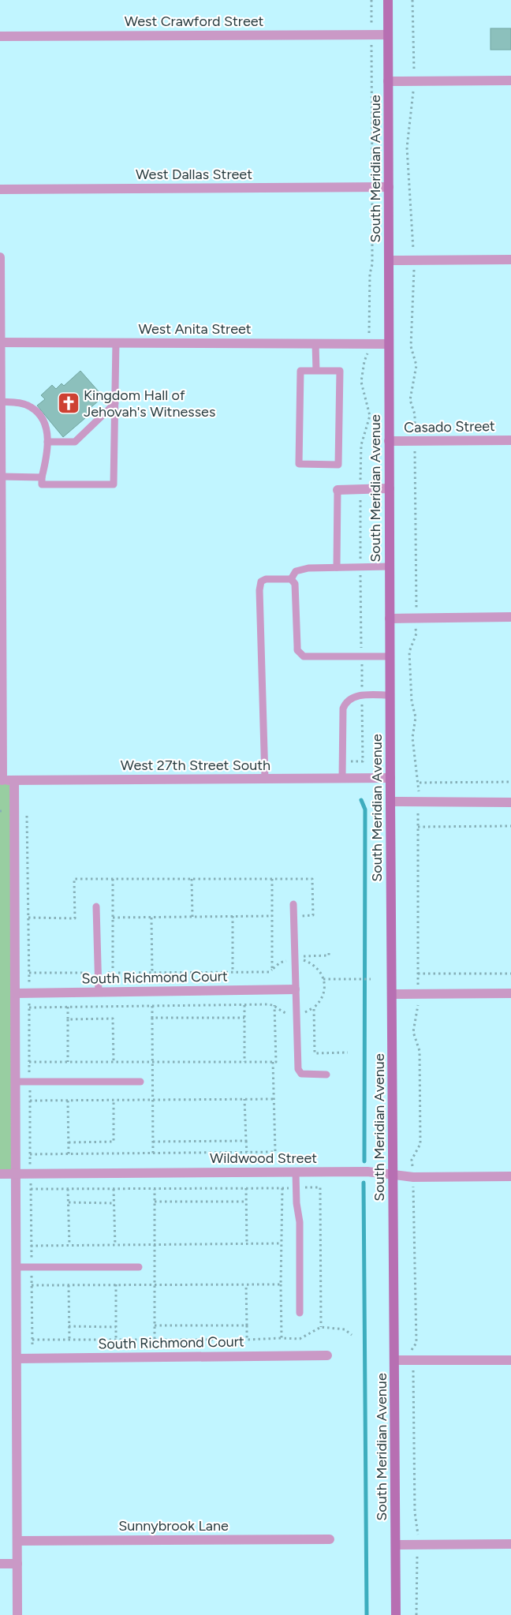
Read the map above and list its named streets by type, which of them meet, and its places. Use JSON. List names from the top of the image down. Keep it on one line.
{"streets":{"main road":["South Meridian Avenue"],"street":["West Crawford Street","West Dallas Street","West Anita Street","Casado Street","West 27th Street South","South Richmond Court","Wildwood Street","Sunnybrook Lane"]},"crossings":[["West Crawford Street","South Meridian Avenue"],["South Meridian Avenue","West Dallas Street"],["South Meridian Avenue","West Anita Street"],["South Meridian Avenue","Casado Street"],["South Meridian Avenue","West 27th Street South"],["South Meridian Avenue","Wildwood Street"]],"places":{"church":["Kingdom Hall of Jehovah's Witnesses"]}}
